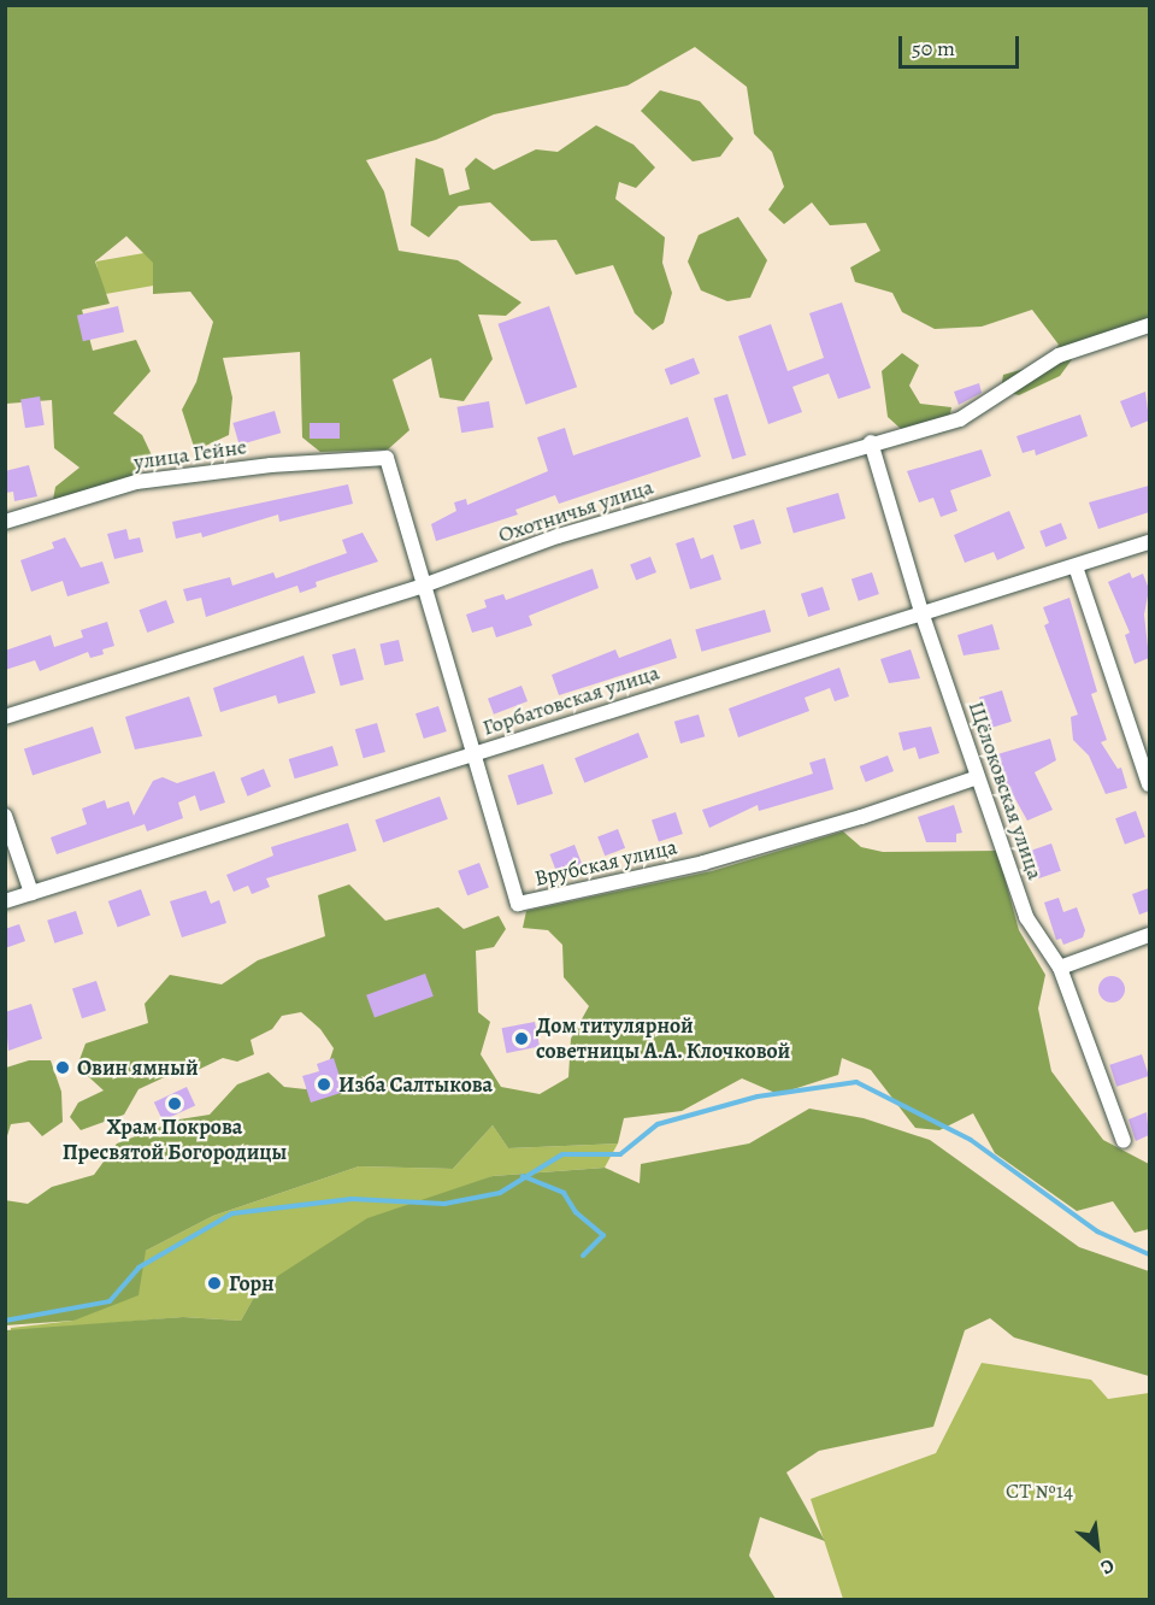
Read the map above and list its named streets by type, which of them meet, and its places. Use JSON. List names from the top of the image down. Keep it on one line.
{"streets":{"street":["улица Гейне","Охотничья улица","Горбатовская улица","Щёлоковская улица","Врубская улица"]},"crossings":[["улица Гейне","Врубская улица"],["Охотничья улица","Щёлоковская улица"],["Охотничья улица","Врубская улица"],["Горбатовская улица","Щёлоковская улица"],["Горбатовская улица","Врубская улица"],["Щёлоковская улица","Врубская улица"]],"parks":["СТ №14"],"places":["Дом титулярной советницы А.А. Клочковой","Овин ямный","Изба Салтыкова","Храм Покрова Пресвятой Богородицы","Горн"],"scale_bar":"50 m","north":"bottom right"}
